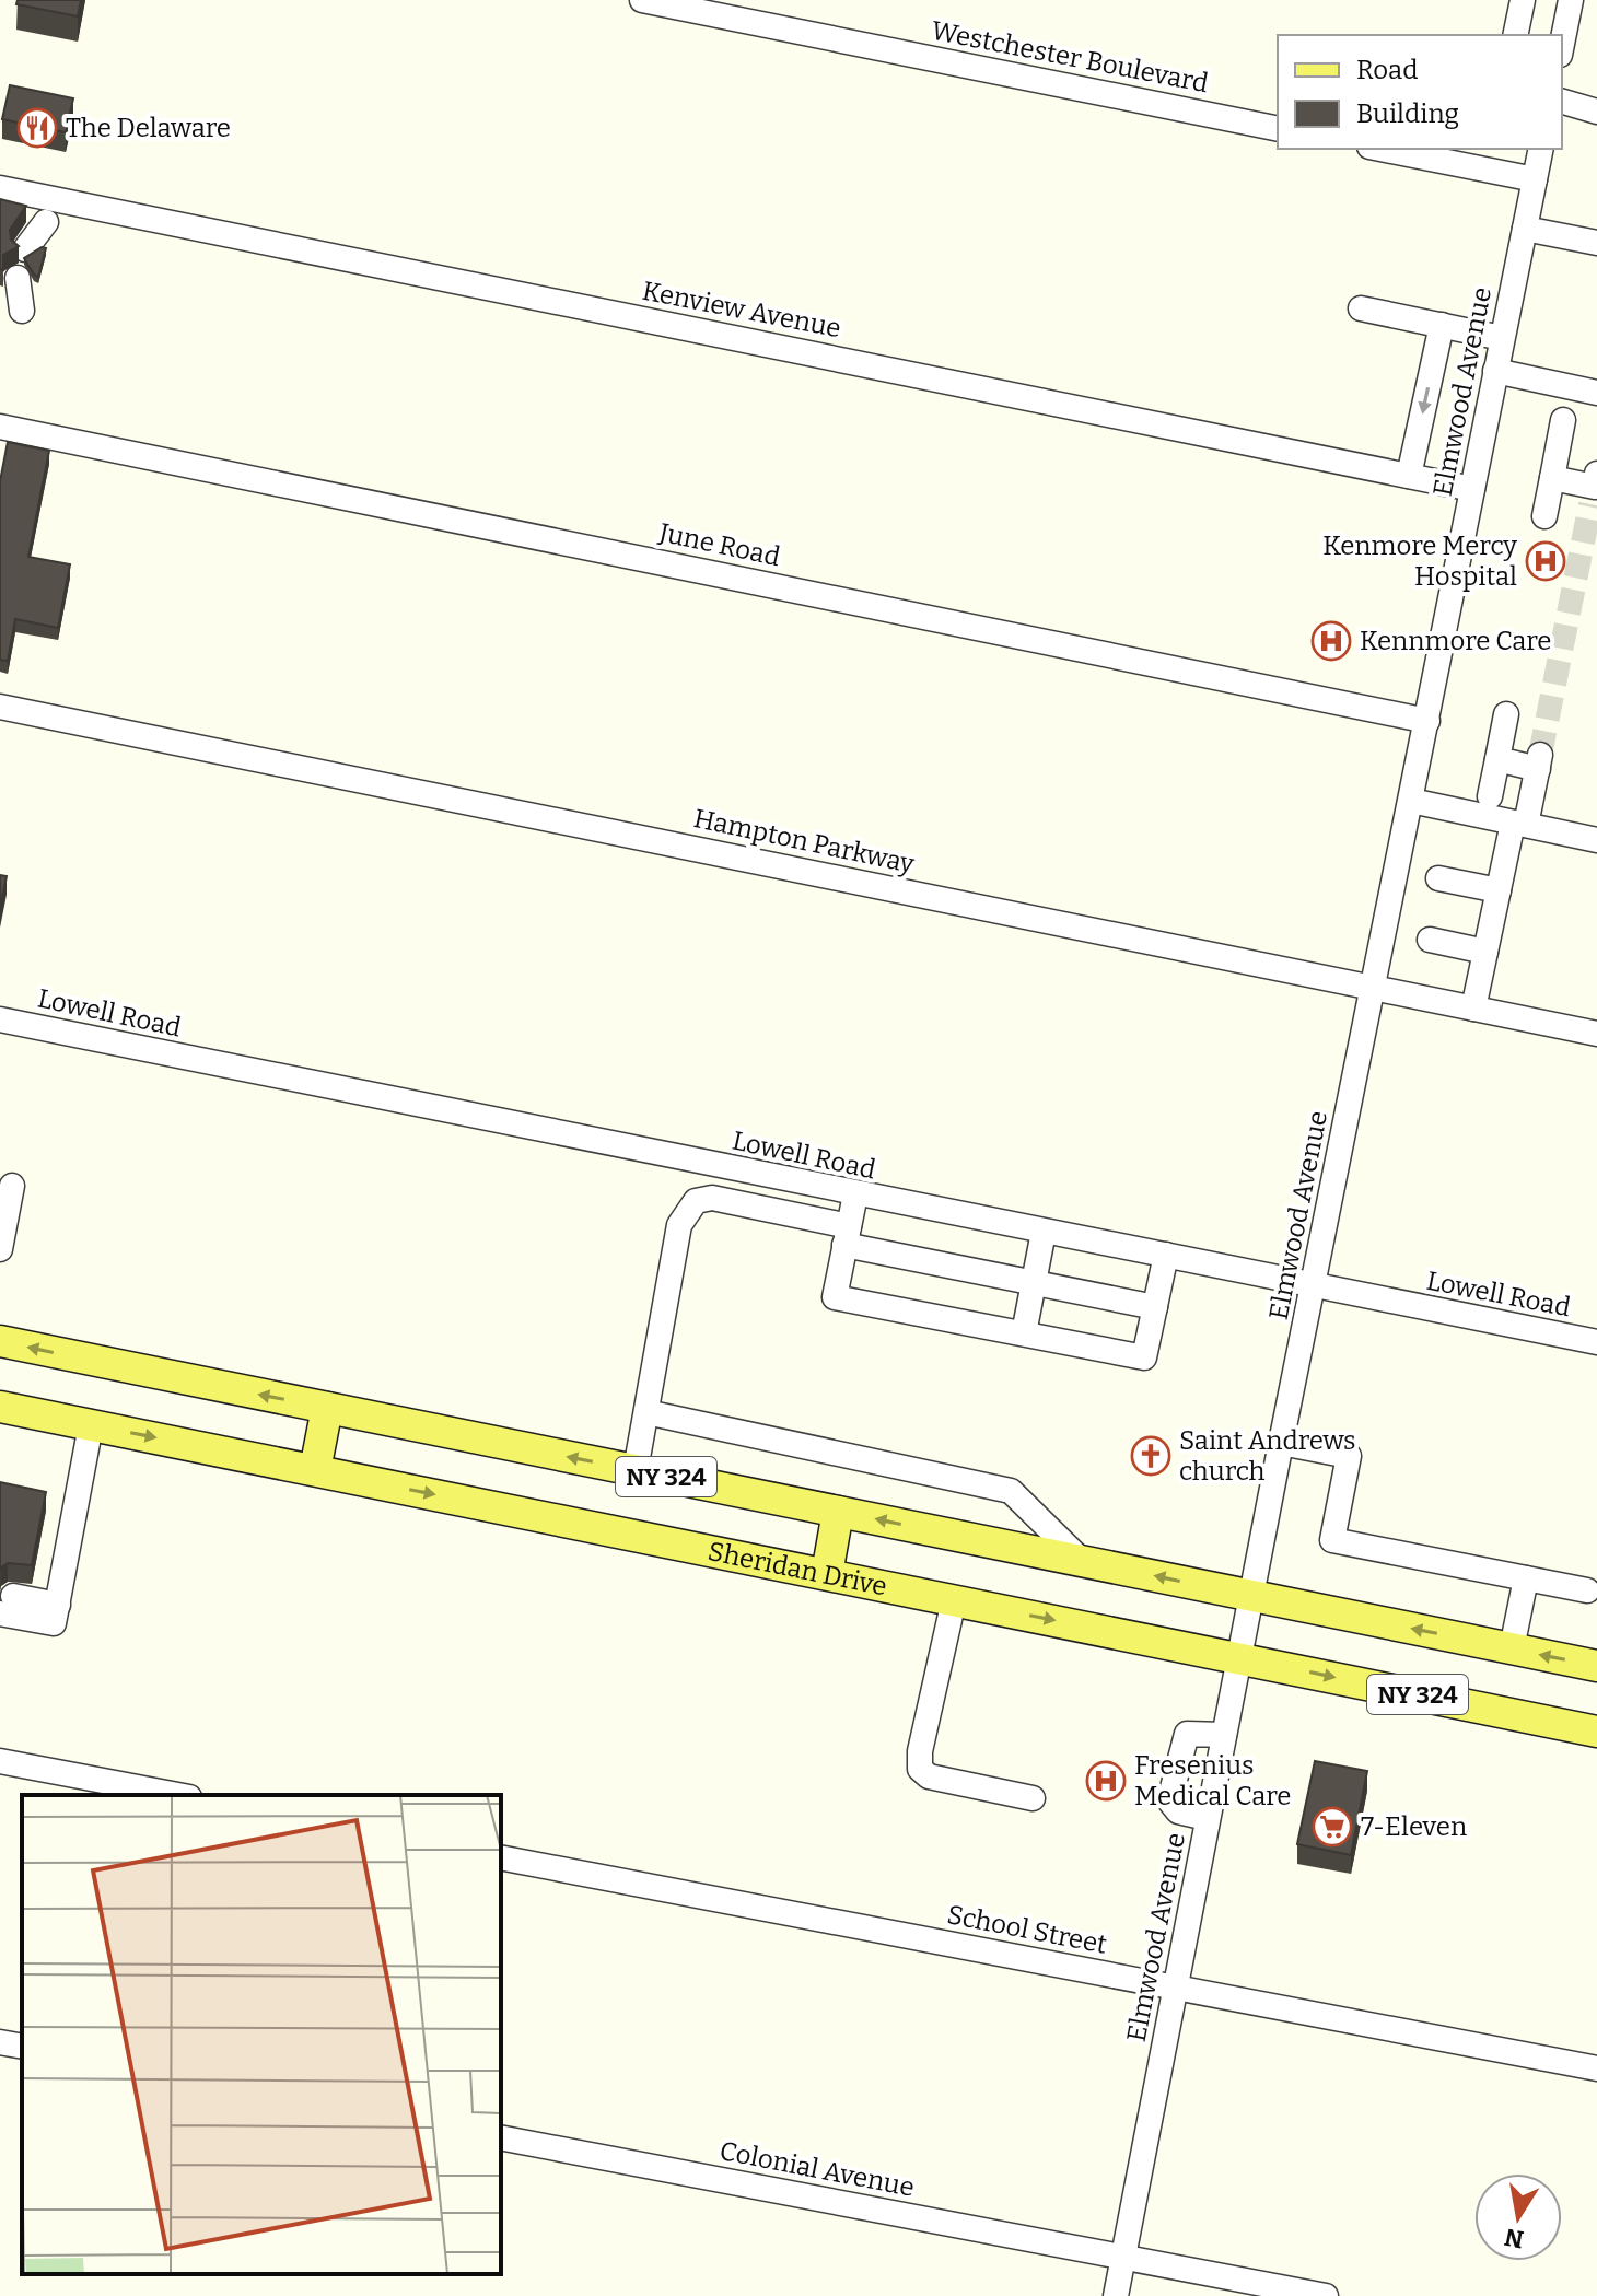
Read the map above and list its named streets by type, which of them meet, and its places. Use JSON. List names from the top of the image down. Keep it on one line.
{"streets":{"main road":["NY 324","Sheridan Drive"],"street":["Westchester Boulevard","Kenview Avenue","Elmwood Avenue","June Road","Hampton Parkway","Lowell Road","School Street","Colonial Avenue"]},"crossings":[["Kenview Avenue","Elmwood Avenue"],["Elmwood Avenue","June Road"],["Elmwood Avenue","Hampton Parkway"],["Elmwood Avenue","Lowell Road"],["Elmwood Avenue","NY 324"],["Elmwood Avenue","Sheridan Drive"],["Elmwood Avenue","School Street"],["Elmwood Avenue","Colonial Avenue"]],"places":{"restaurant":["The Delaware"],"hospital":["Kenmore Mercy Hospital","Kennmore Care","Fresenius Medical Care"],"church":["Saint Andrews church"],"supermarket":["7-Eleven"]},"legend":["Road","Building"],"north":"bottom"}
